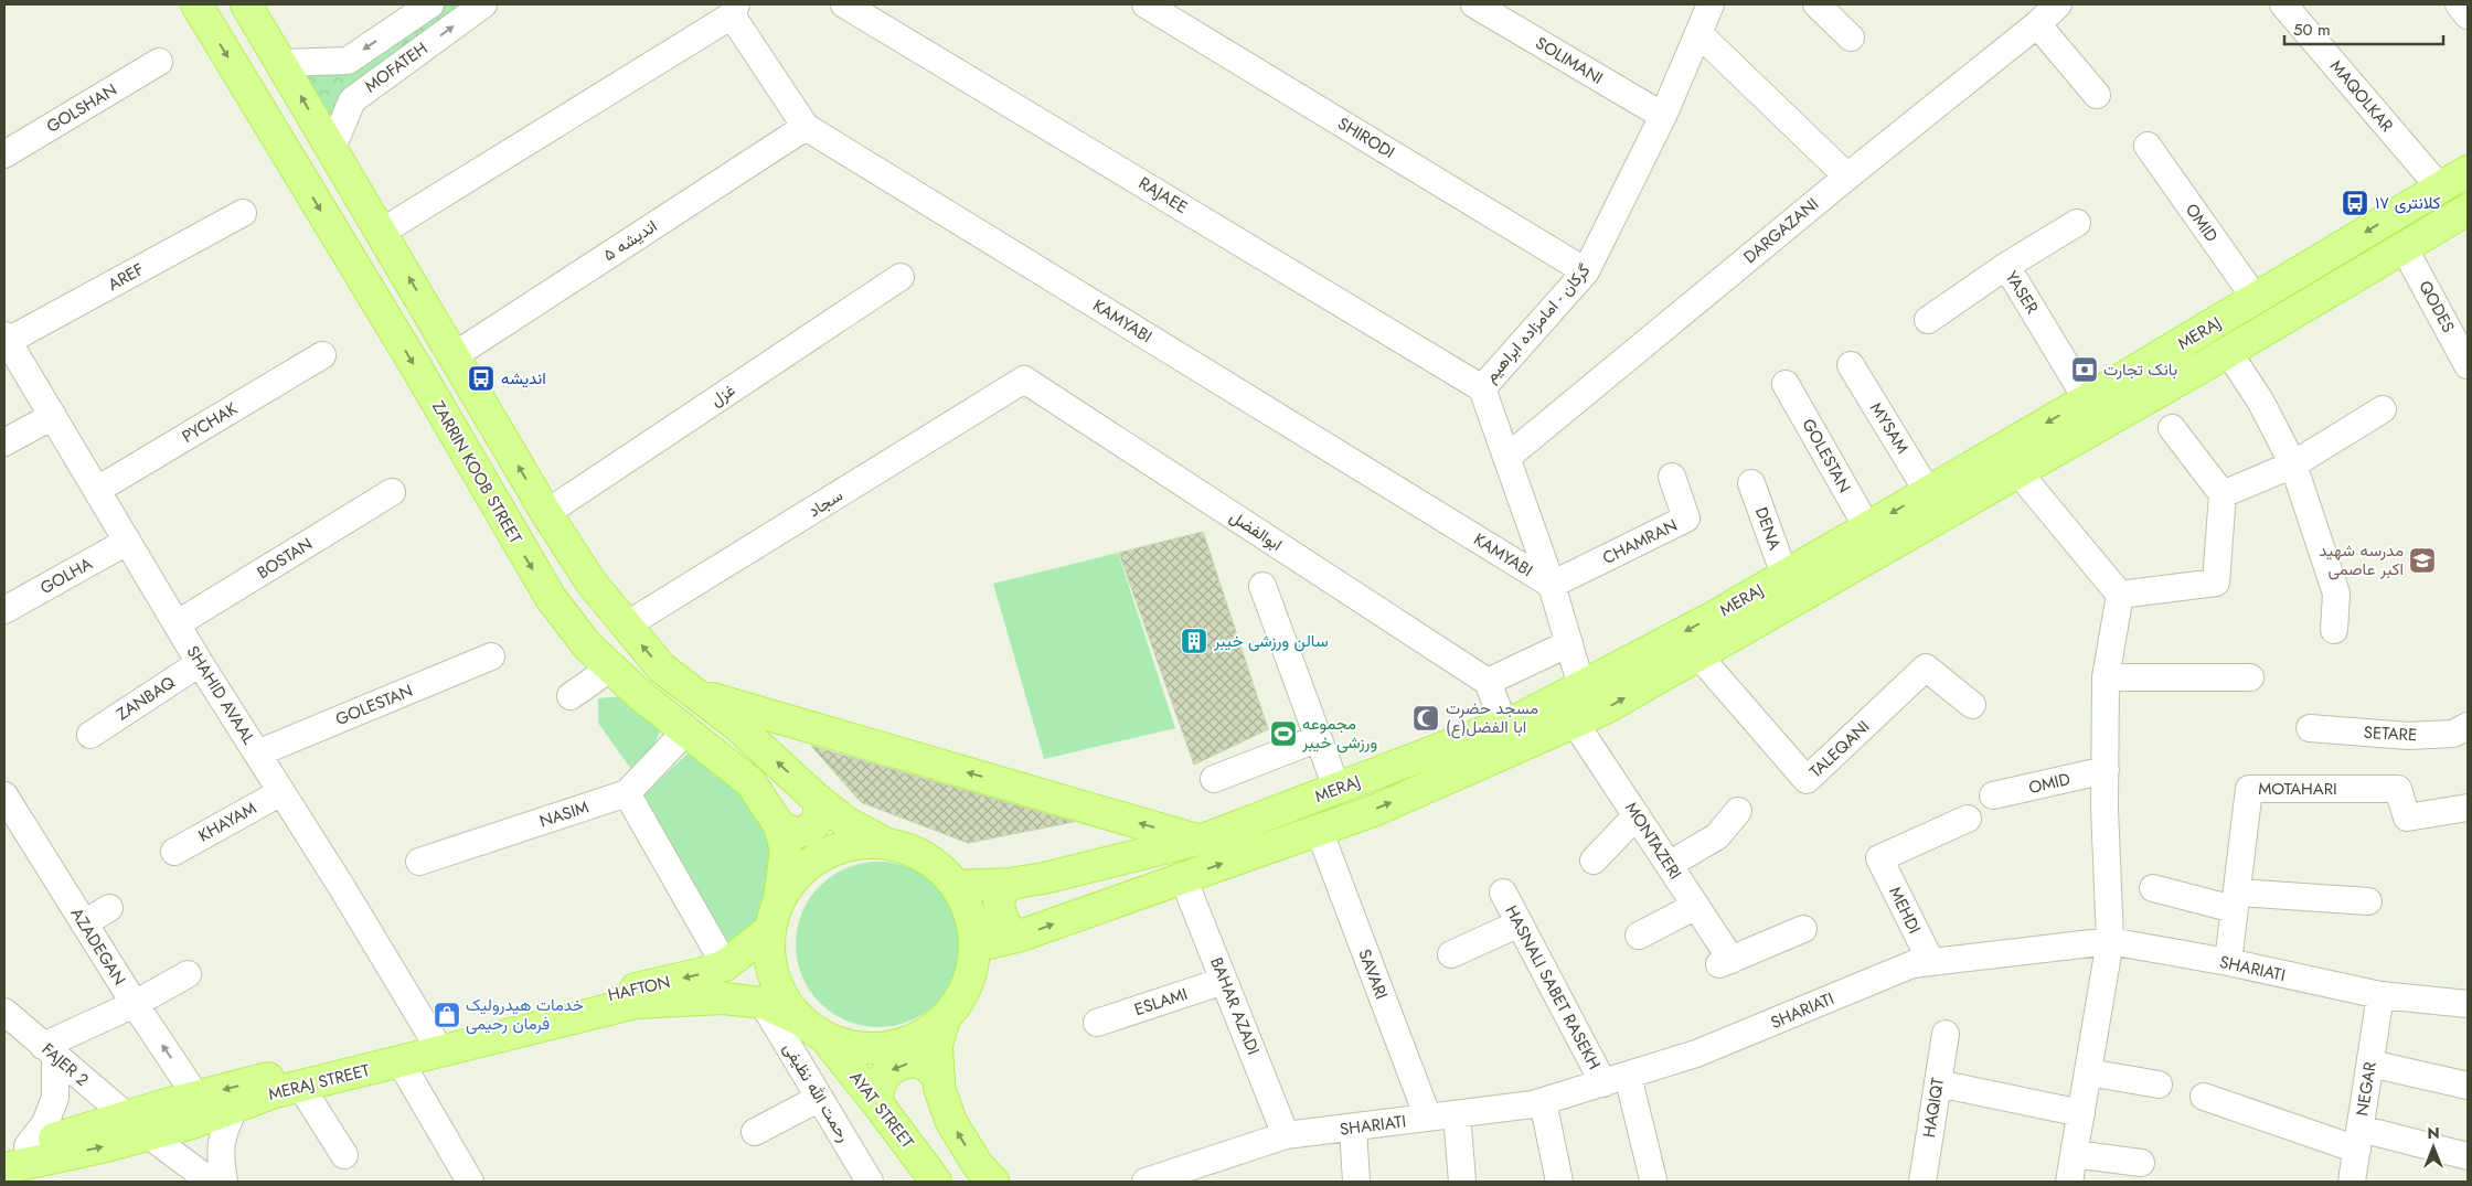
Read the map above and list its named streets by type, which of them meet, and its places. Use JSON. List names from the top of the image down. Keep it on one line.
{"streets":{"main road":["MERAJ","ZARRIN KOOB STREET","HAFTON","MERAJ STREET","AYAT STREET"],"street":["SOLIMANI","MOFATEH","MAQOLKAR","GOLSHAN","SHIRODI","RAJAEE","OMID","DARGAZANI","اندیشه ۵","AREF","YASER","QODES","KAMYABI","گرکان - امامزاده ابراهیم","غزل","PYCHAK","MYSAM","GOLESTAN","سجاد","DENA","ابوالفضل","CHAMRAN","BOSTAN","GOLHA","SHAHID AVAAL","ZANBAQ","SETARE","TALEQANI","MOTAHARI","NASIM","KHAYAM","MONTAZERI","MEHDI","AZADEGAN","SHARIATI","SAVARI","HASNALI SABET RASEKH","ESLAMI","BAHAR AZADI","FAJER 2","NEGAR","رحمت الله نظیفی","HAQIQT"]},"crossings":[["SOLIMANI","گرکان - امامزاده ابراهیم"],["MAQOLKAR","MERAJ"],["SHIRODI","گرکان - امامزاده ابراهیم"],["RAJAEE","گرکان - امامزاده ابراهیم"],["OMID","MERAJ"],["DARGAZANI","گرکان - امامزاده ابراهیم"],["اندیشه ۵","KAMYABI"],["AREF","SHAHID AVAAL"],["YASER","MERAJ"],["QODES","MERAJ"],["KAMYABI","گرکان - امامزاده ابراهیم"],["KAMYABI","CHAMRAN"],["گرکان - امامزاده ابراهیم","MERAJ"],["گرکان - امامزاده ابراهیم","CHAMRAN"],["MERAJ","MYSAM"],["MERAJ","GOLESTAN"],["MERAJ","DENA"],["MERAJ","TALEQANI"],["MERAJ","MONTAZERI"],["MERAJ","SAVARI"],["MERAJ","BAHAR AZADI"],["PYCHAK","SHAHID AVAAL"],["GOLESTAN","SHAHID AVAAL"],["ZARRIN KOOB STREET","NASIM"],["سجاد","ابوالفضل"],["BOSTAN","SHAHID AVAAL"],["GOLHA","SHAHID AVAAL"],["SHAHID AVAAL","ZANBAQ"],["SHAHID AVAAL","KHAYAM"],["SHAHID AVAAL","HAFTON"],["SHAHID AVAAL","MERAJ STREET"],["MOTAHARI","SHARIATI"],["MEHDI","SHARIATI"],["AZADEGAN","MERAJ STREET"],["SHARIATI","SAVARI"],["SHARIATI","HASNALI SABET RASEKH"],["SHARIATI","BAHAR AZADI"],["SHARIATI","NEGAR"],["HAFTON","MERAJ STREET"],["HAFTON","رحمت الله نظیفی"],["ESLAMI","BAHAR AZADI"],["FAJER 2","MERAJ STREET"]],"places":{"bus stop":["کلانتری ۱۷","اندیشه"],"bank":["بانک تجارت"],"school or university":["مدرسه شهید اکبر عاصمی"],"building":["سالن ورزشی خیبر"],"mosque":["مسجد حضرت ابا الفضل(ع)"],"sports":["مجموعه ورزشی خیبر"],"shop":["خدمات هیدرولیک فرمان رحیمی"]},"scale_bar":"50 m","north":"top"}
